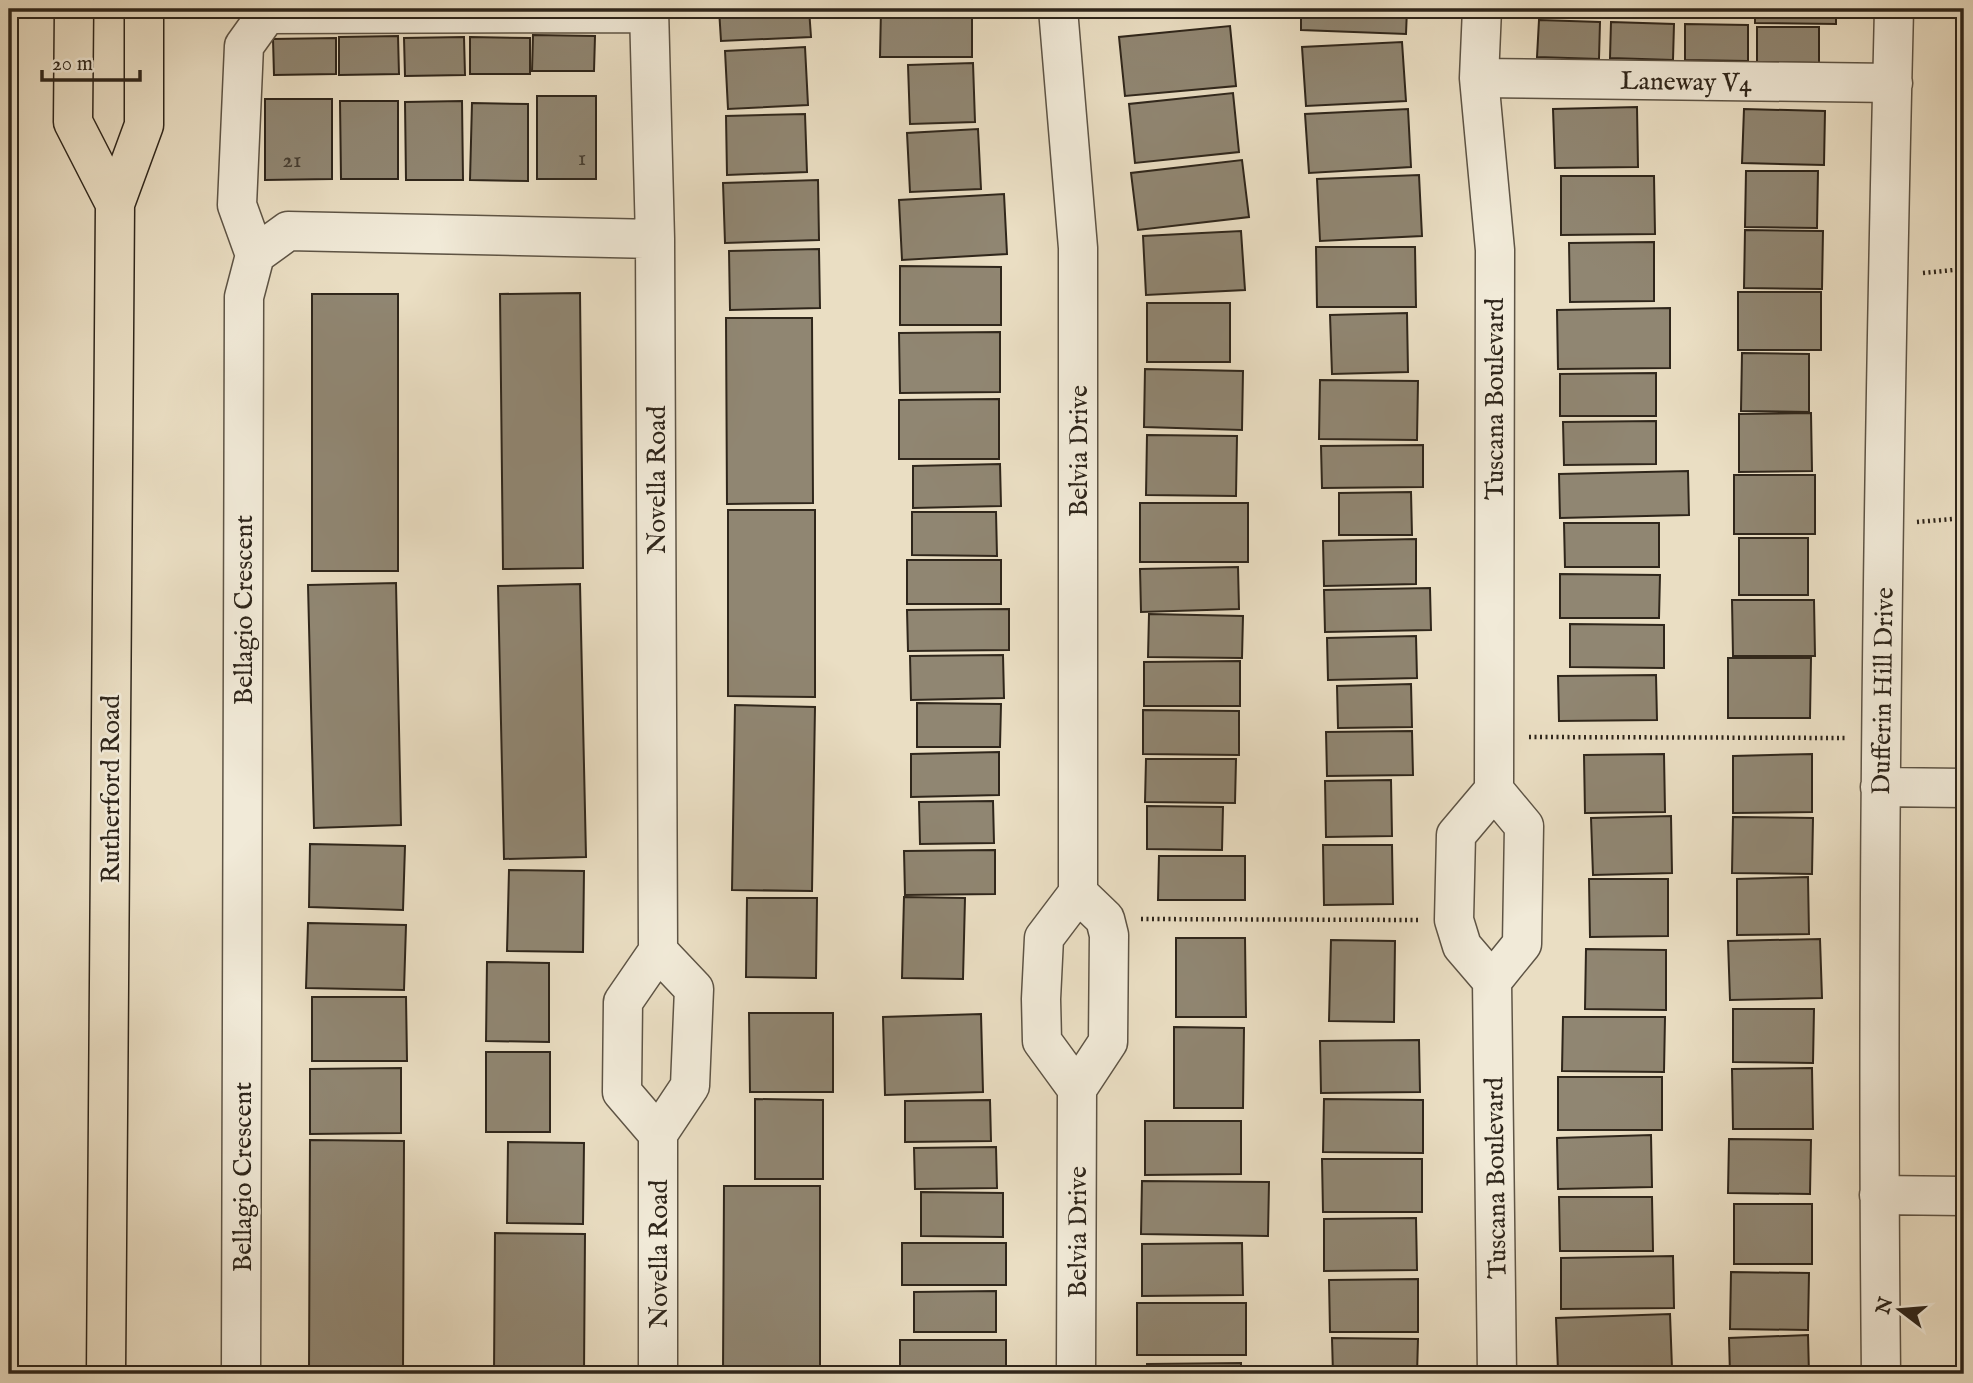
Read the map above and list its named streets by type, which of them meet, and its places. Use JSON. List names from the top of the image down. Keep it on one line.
{"streets":{"main road":["Rutherford Road"],"street":["Laneway V4","Tuscana Boulevard","Belvia Drive","Novella Road","Bellagio Crescent","Dufferin Hill Drive"]},"crossings":[["Laneway V4","Tuscana Boulevard"],["Laneway V4","Dufferin Hill Drive"]],"house_numbers":["1","21"],"scale_bar":"20 m","north":"left"}
